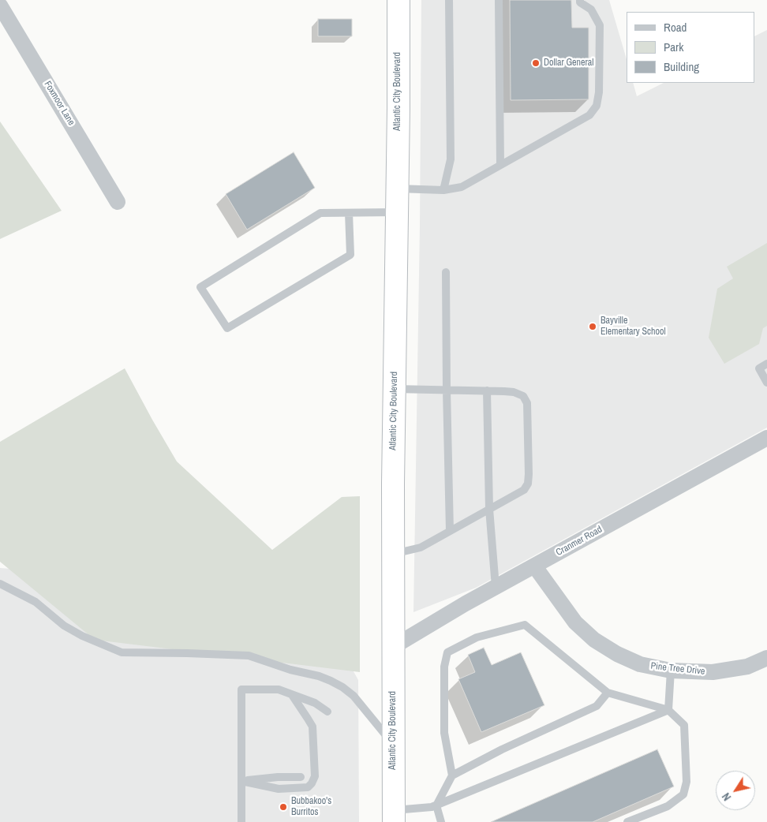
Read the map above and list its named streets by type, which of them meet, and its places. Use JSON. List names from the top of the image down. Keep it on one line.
{"streets":{"highway":["Atlantic City Boulevard"],"street":["Foxmoor Lane","Cranmer Road","Pine Tree Drive"]},"crossings":[["Atlantic City Boulevard","Cranmer Road"],["Cranmer Road","Pine Tree Drive"]],"places":["Dollar General","Bayville Elementary School","Bubbakoo's Burritos"],"legend":["Road","Park","Building"],"north":"bottom left"}
